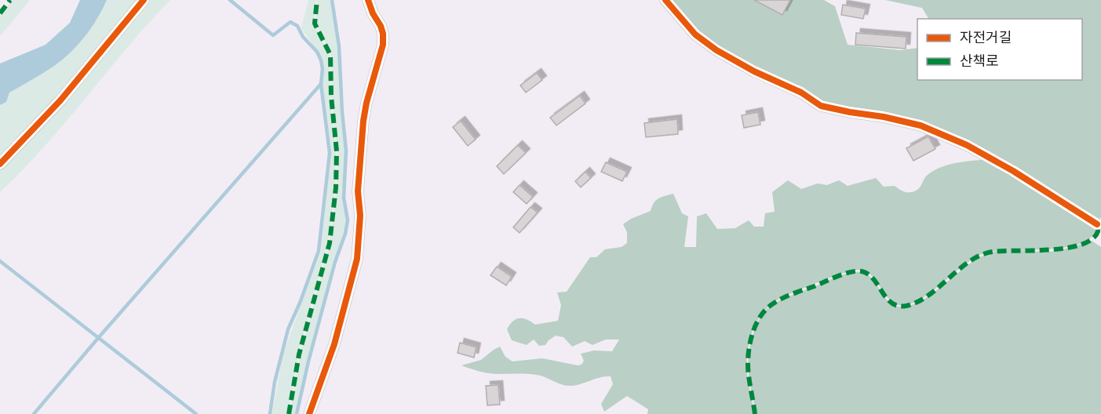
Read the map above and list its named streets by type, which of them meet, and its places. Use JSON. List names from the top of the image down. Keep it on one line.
{"legend":["자전거길","산책로"]}
